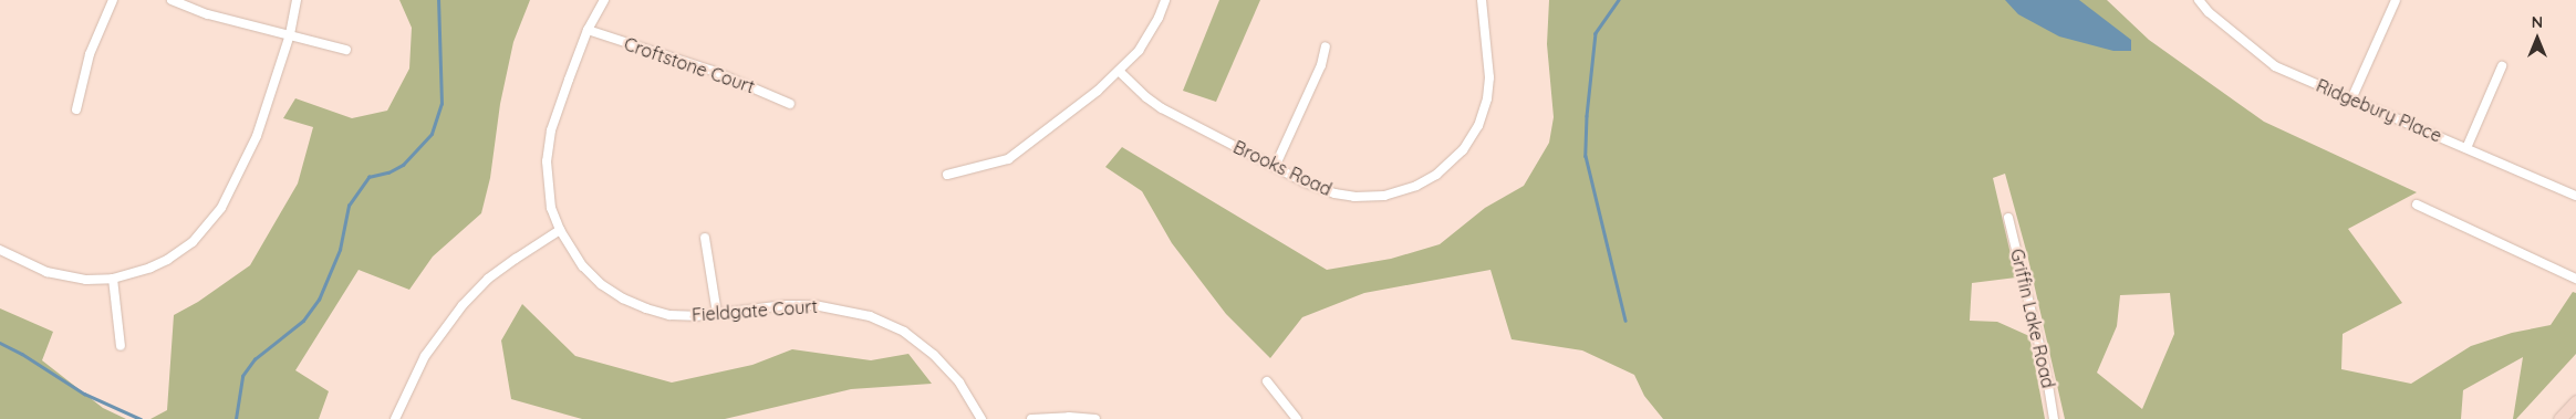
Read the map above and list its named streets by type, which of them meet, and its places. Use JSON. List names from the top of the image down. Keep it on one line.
{"streets":{"street":["Croftstone Court","Ridgebury Place","Brooks Road","Fieldgate Court","Griffin Lake Road"]},"crossings":[["Croftstone Court","Fieldgate Court"]],"north":"top"}
